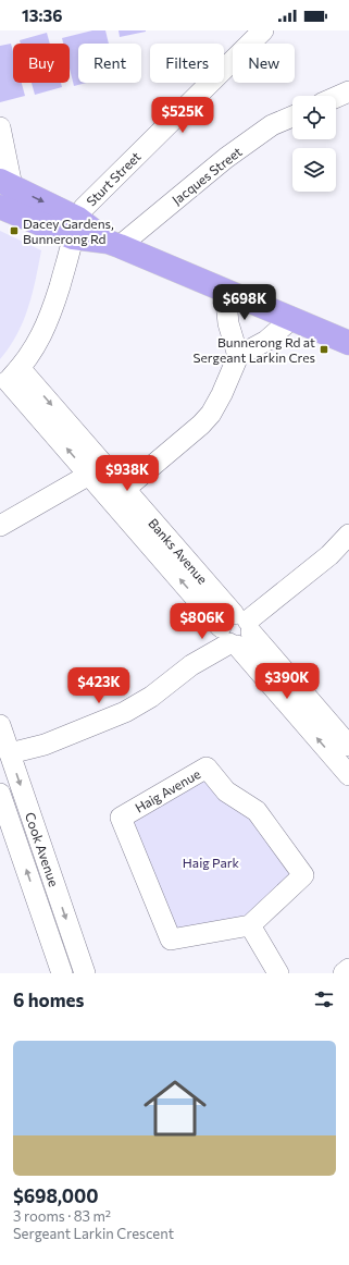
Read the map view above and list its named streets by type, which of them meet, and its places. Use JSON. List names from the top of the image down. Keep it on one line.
{"streets":{"street":["Jacques Street","Sturt Street","Banks Avenue","Haig Avenue","Cook Avenue"]},"parks":["Haig Park"],"places":{"transit":["Dacey Gardens, Bunnerong Rd","Bunnerong Rd at Sergeant Larkin Cres"]},"page":{"status":"13:36","chip":["Buy","Rent","Filters","New"],"price":["$525K","$698K","$938K","$806K","$390K","$423K"],"heading":"6 homes","list":[{"name":"$698,000","note":"3 rooms · 83 m² · Sergeant Larkin Crescent"}]}}
